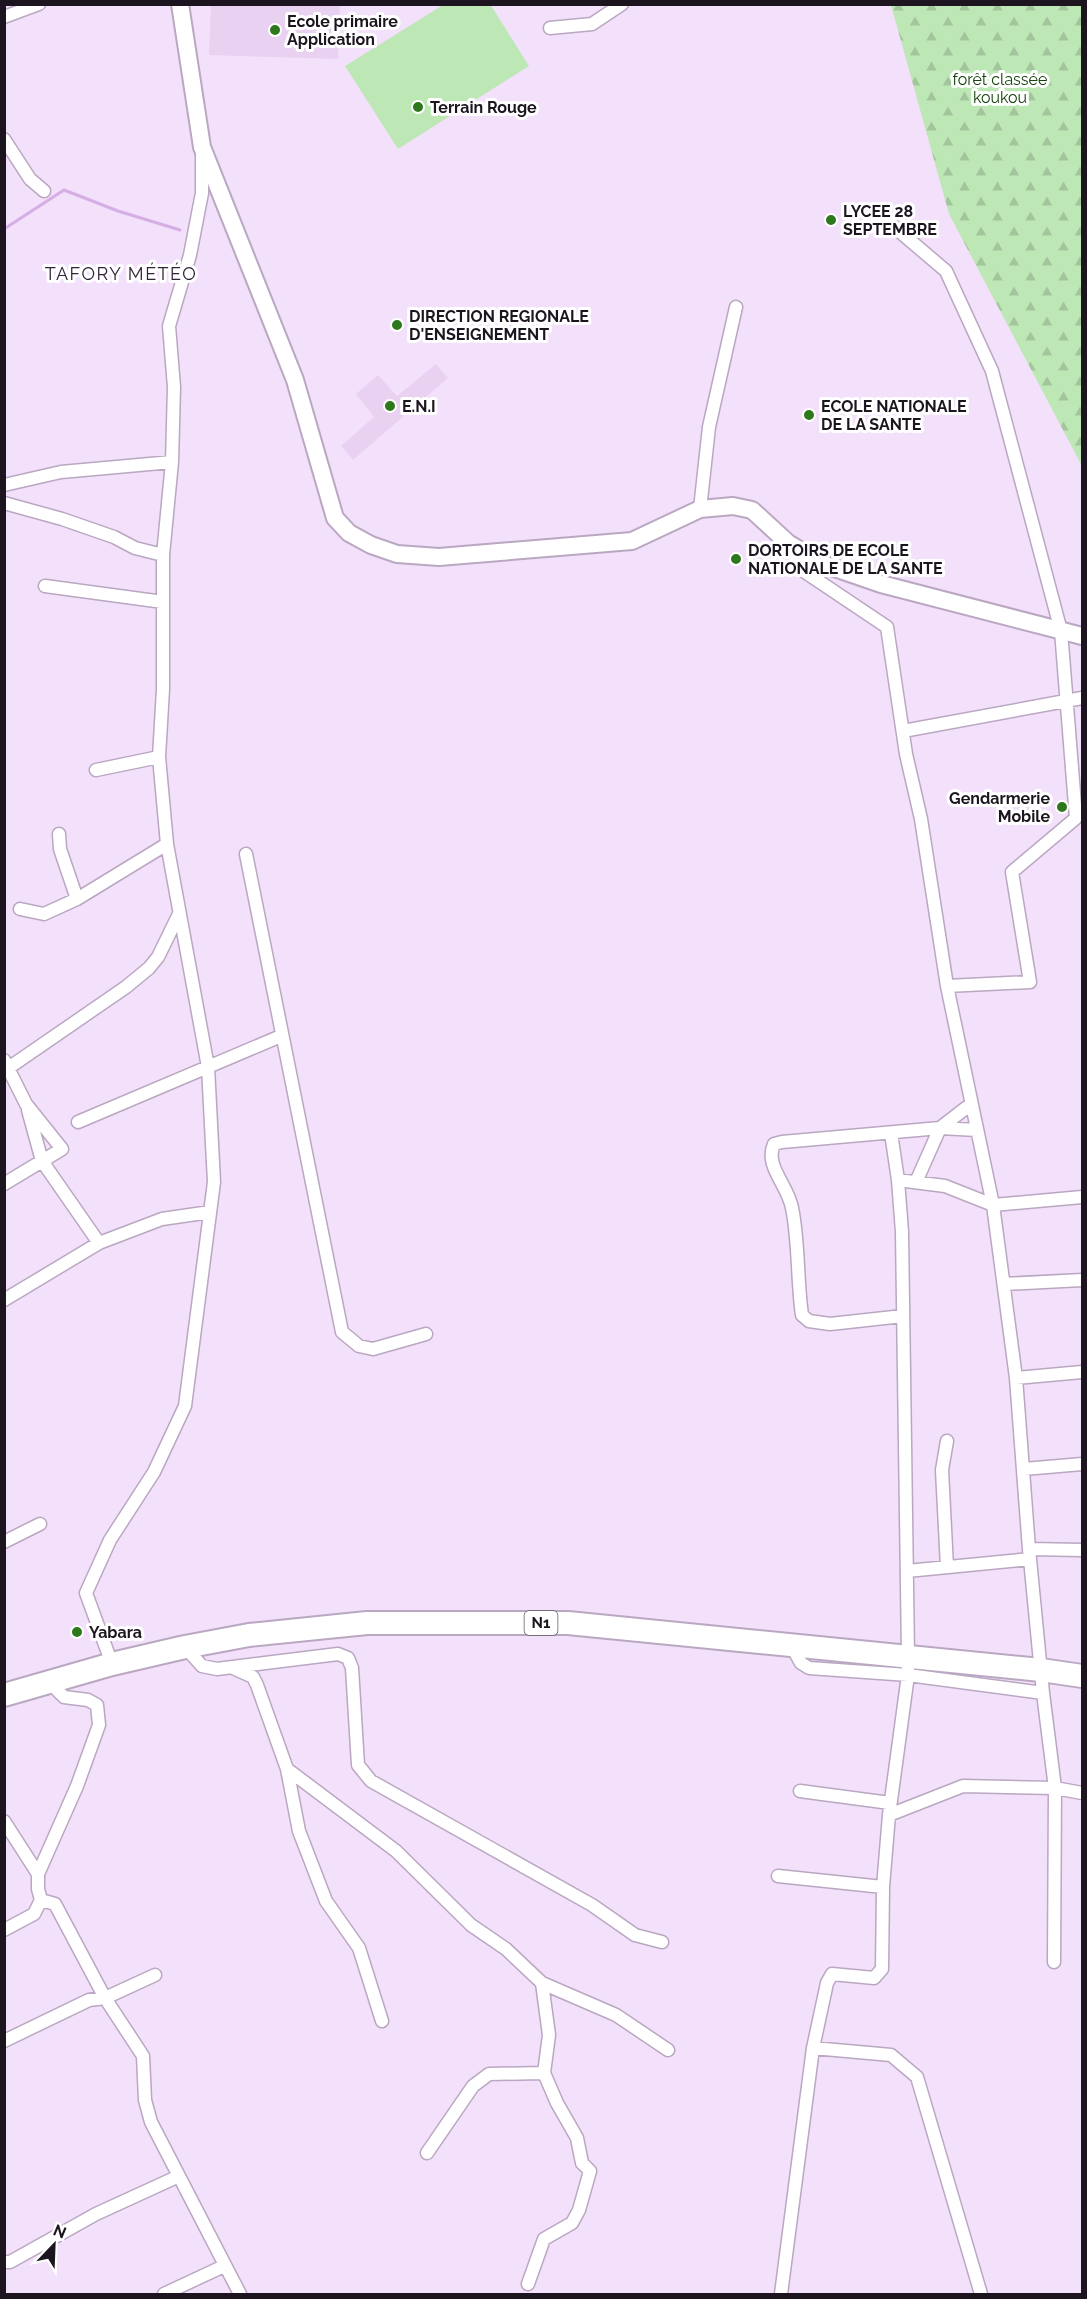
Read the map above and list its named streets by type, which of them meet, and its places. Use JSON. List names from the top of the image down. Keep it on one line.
{"streets":{"highway":["N1"]},"districts":["TAFORY MÉTÉO"],"parks":["forêt classée koukou"],"places":["Ecole primaire Application","Terrain Rouge","LYCEE 28 SEPTEMBRE","DIRECTION REGIONALE D'ENSEIGNEMENT","E.N.I","ECOLE NATIONALE DE LA SANTE","DORTOIRS DE ECOLE NATIONALE DE LA SANTE","Gendarmerie Mobile","Yabara"],"north":"top right"}
